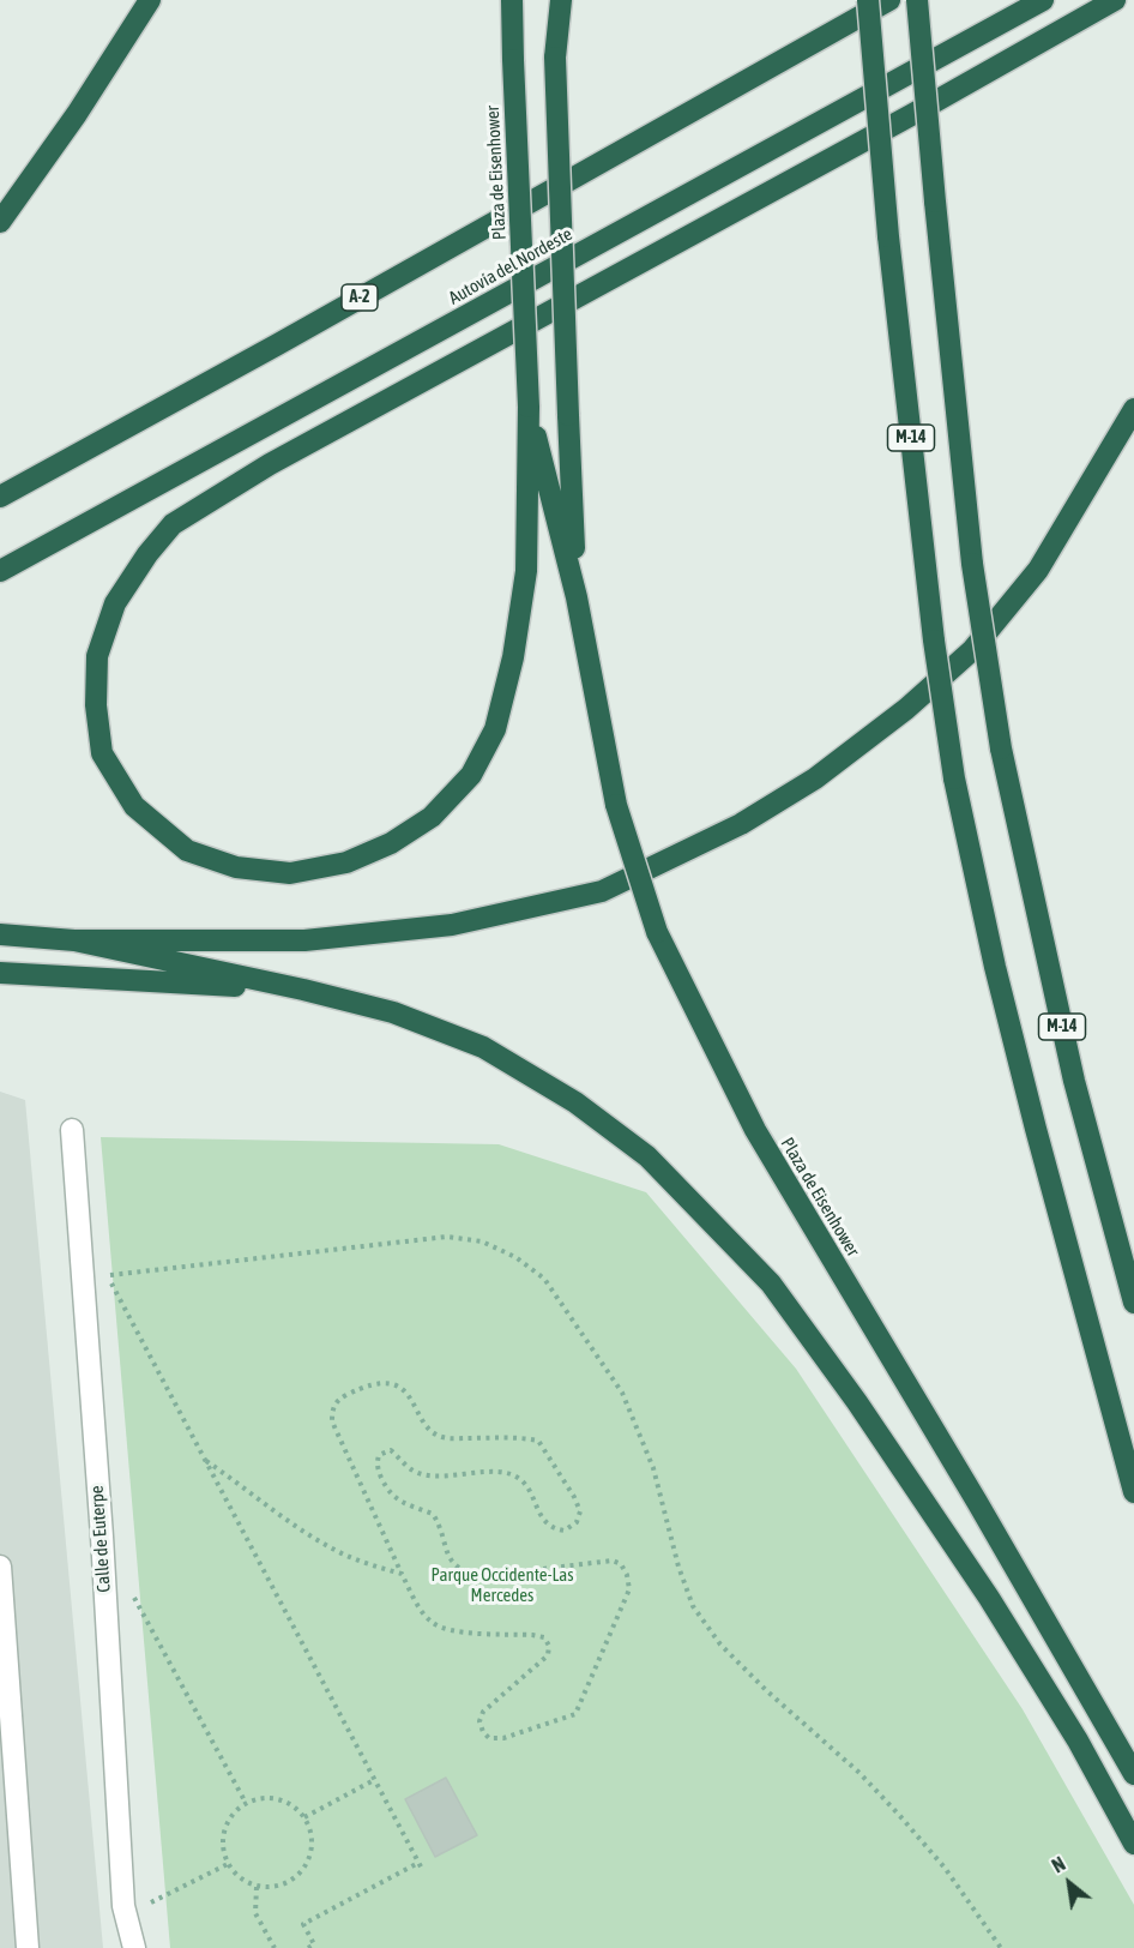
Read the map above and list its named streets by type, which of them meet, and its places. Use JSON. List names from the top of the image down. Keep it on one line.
{"streets":{"highway":["Plaza de Eisenhower","Autovía del Nordeste","A-2","M-14"],"street":["Calle de Euterpe"]},"parks":["Parque Occidente-Las Mercedes"],"north":"top left"}
